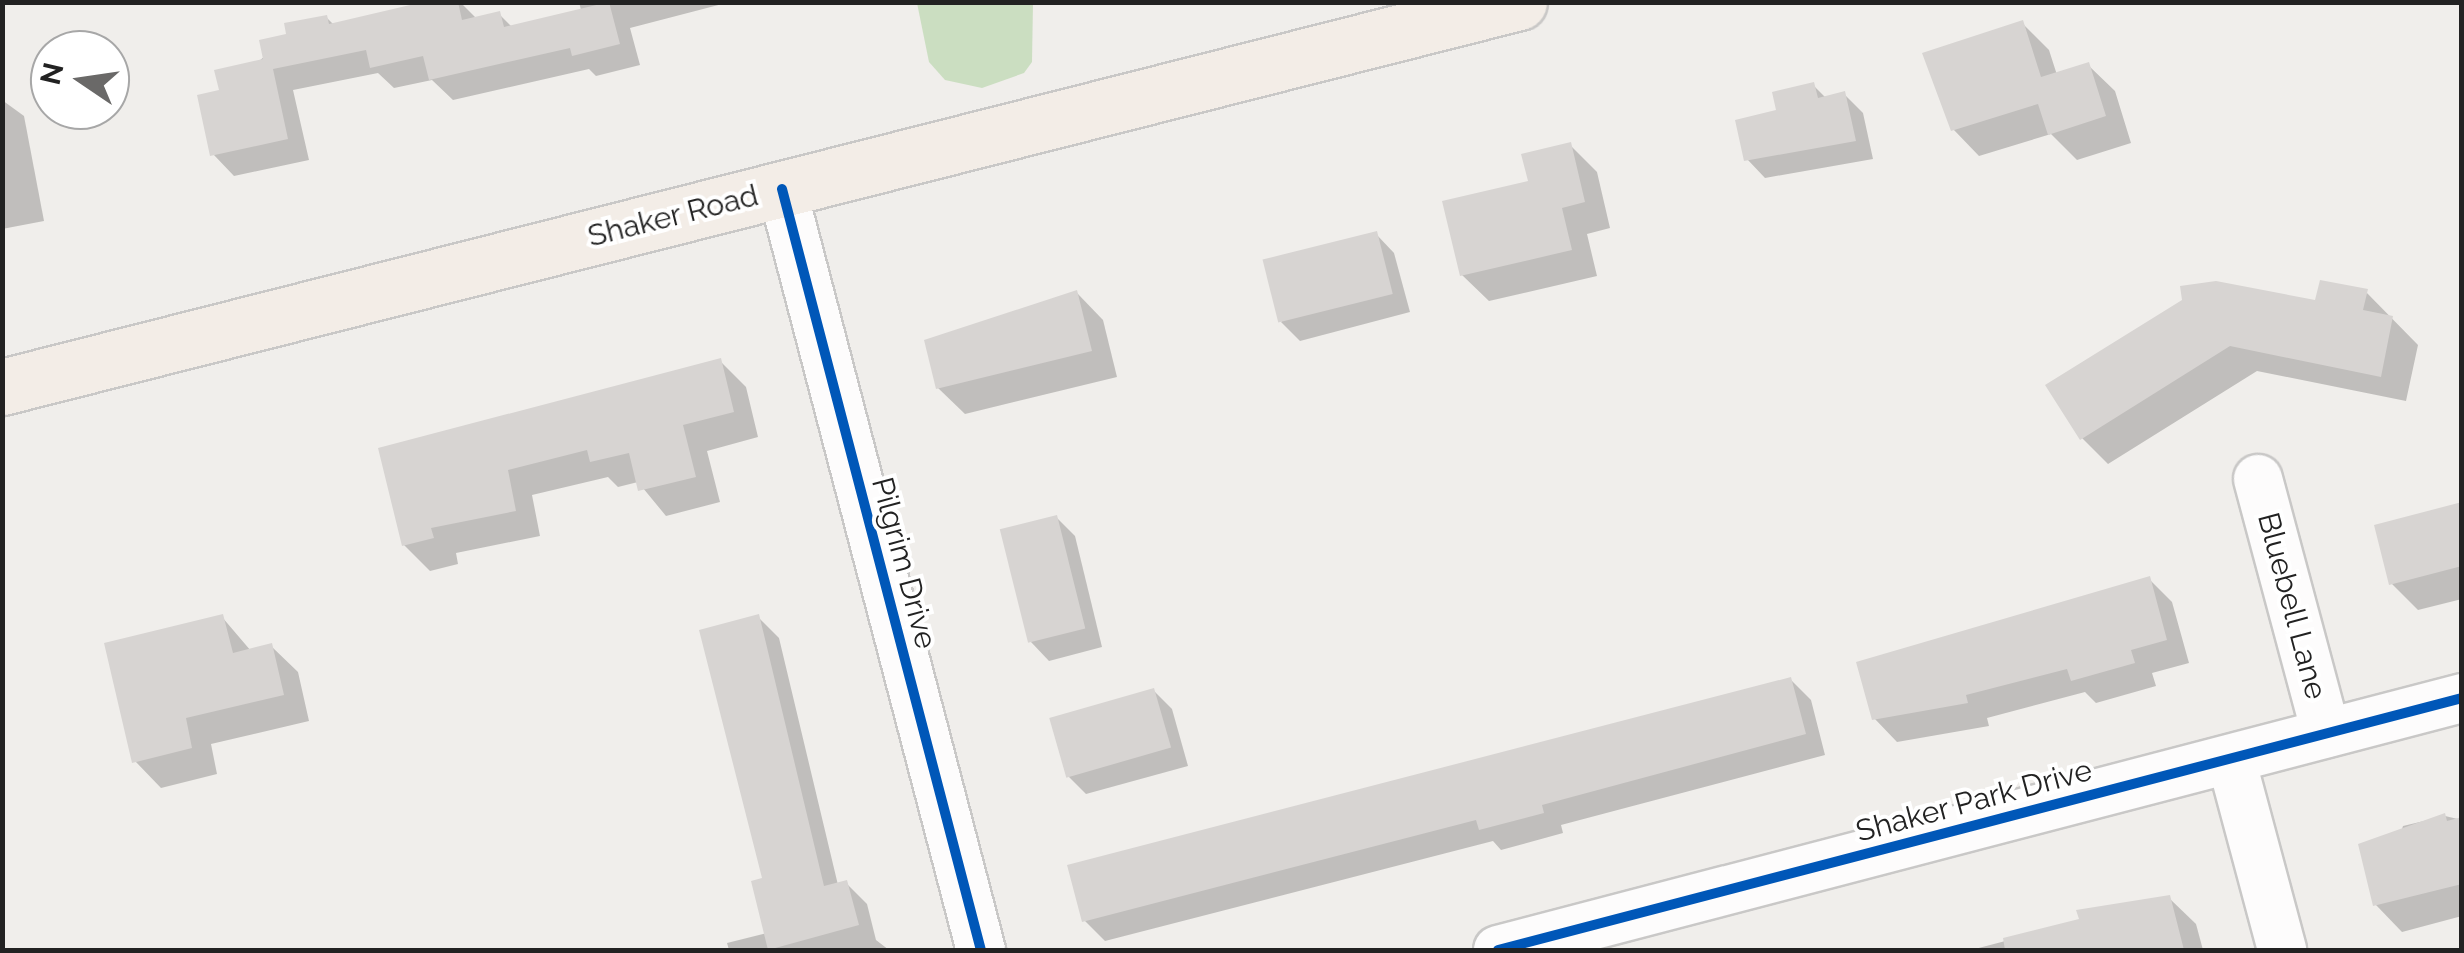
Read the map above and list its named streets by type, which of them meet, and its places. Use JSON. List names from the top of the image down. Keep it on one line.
{"streets":{"main road":["Shaker Road"],"street":["Pilgrim Drive","Bluebell Lane","Shaker Park Drive"]},"crossings":[["Shaker Road","Pilgrim Drive"],["Bluebell Lane","Shaker Park Drive"]],"north":"left"}
